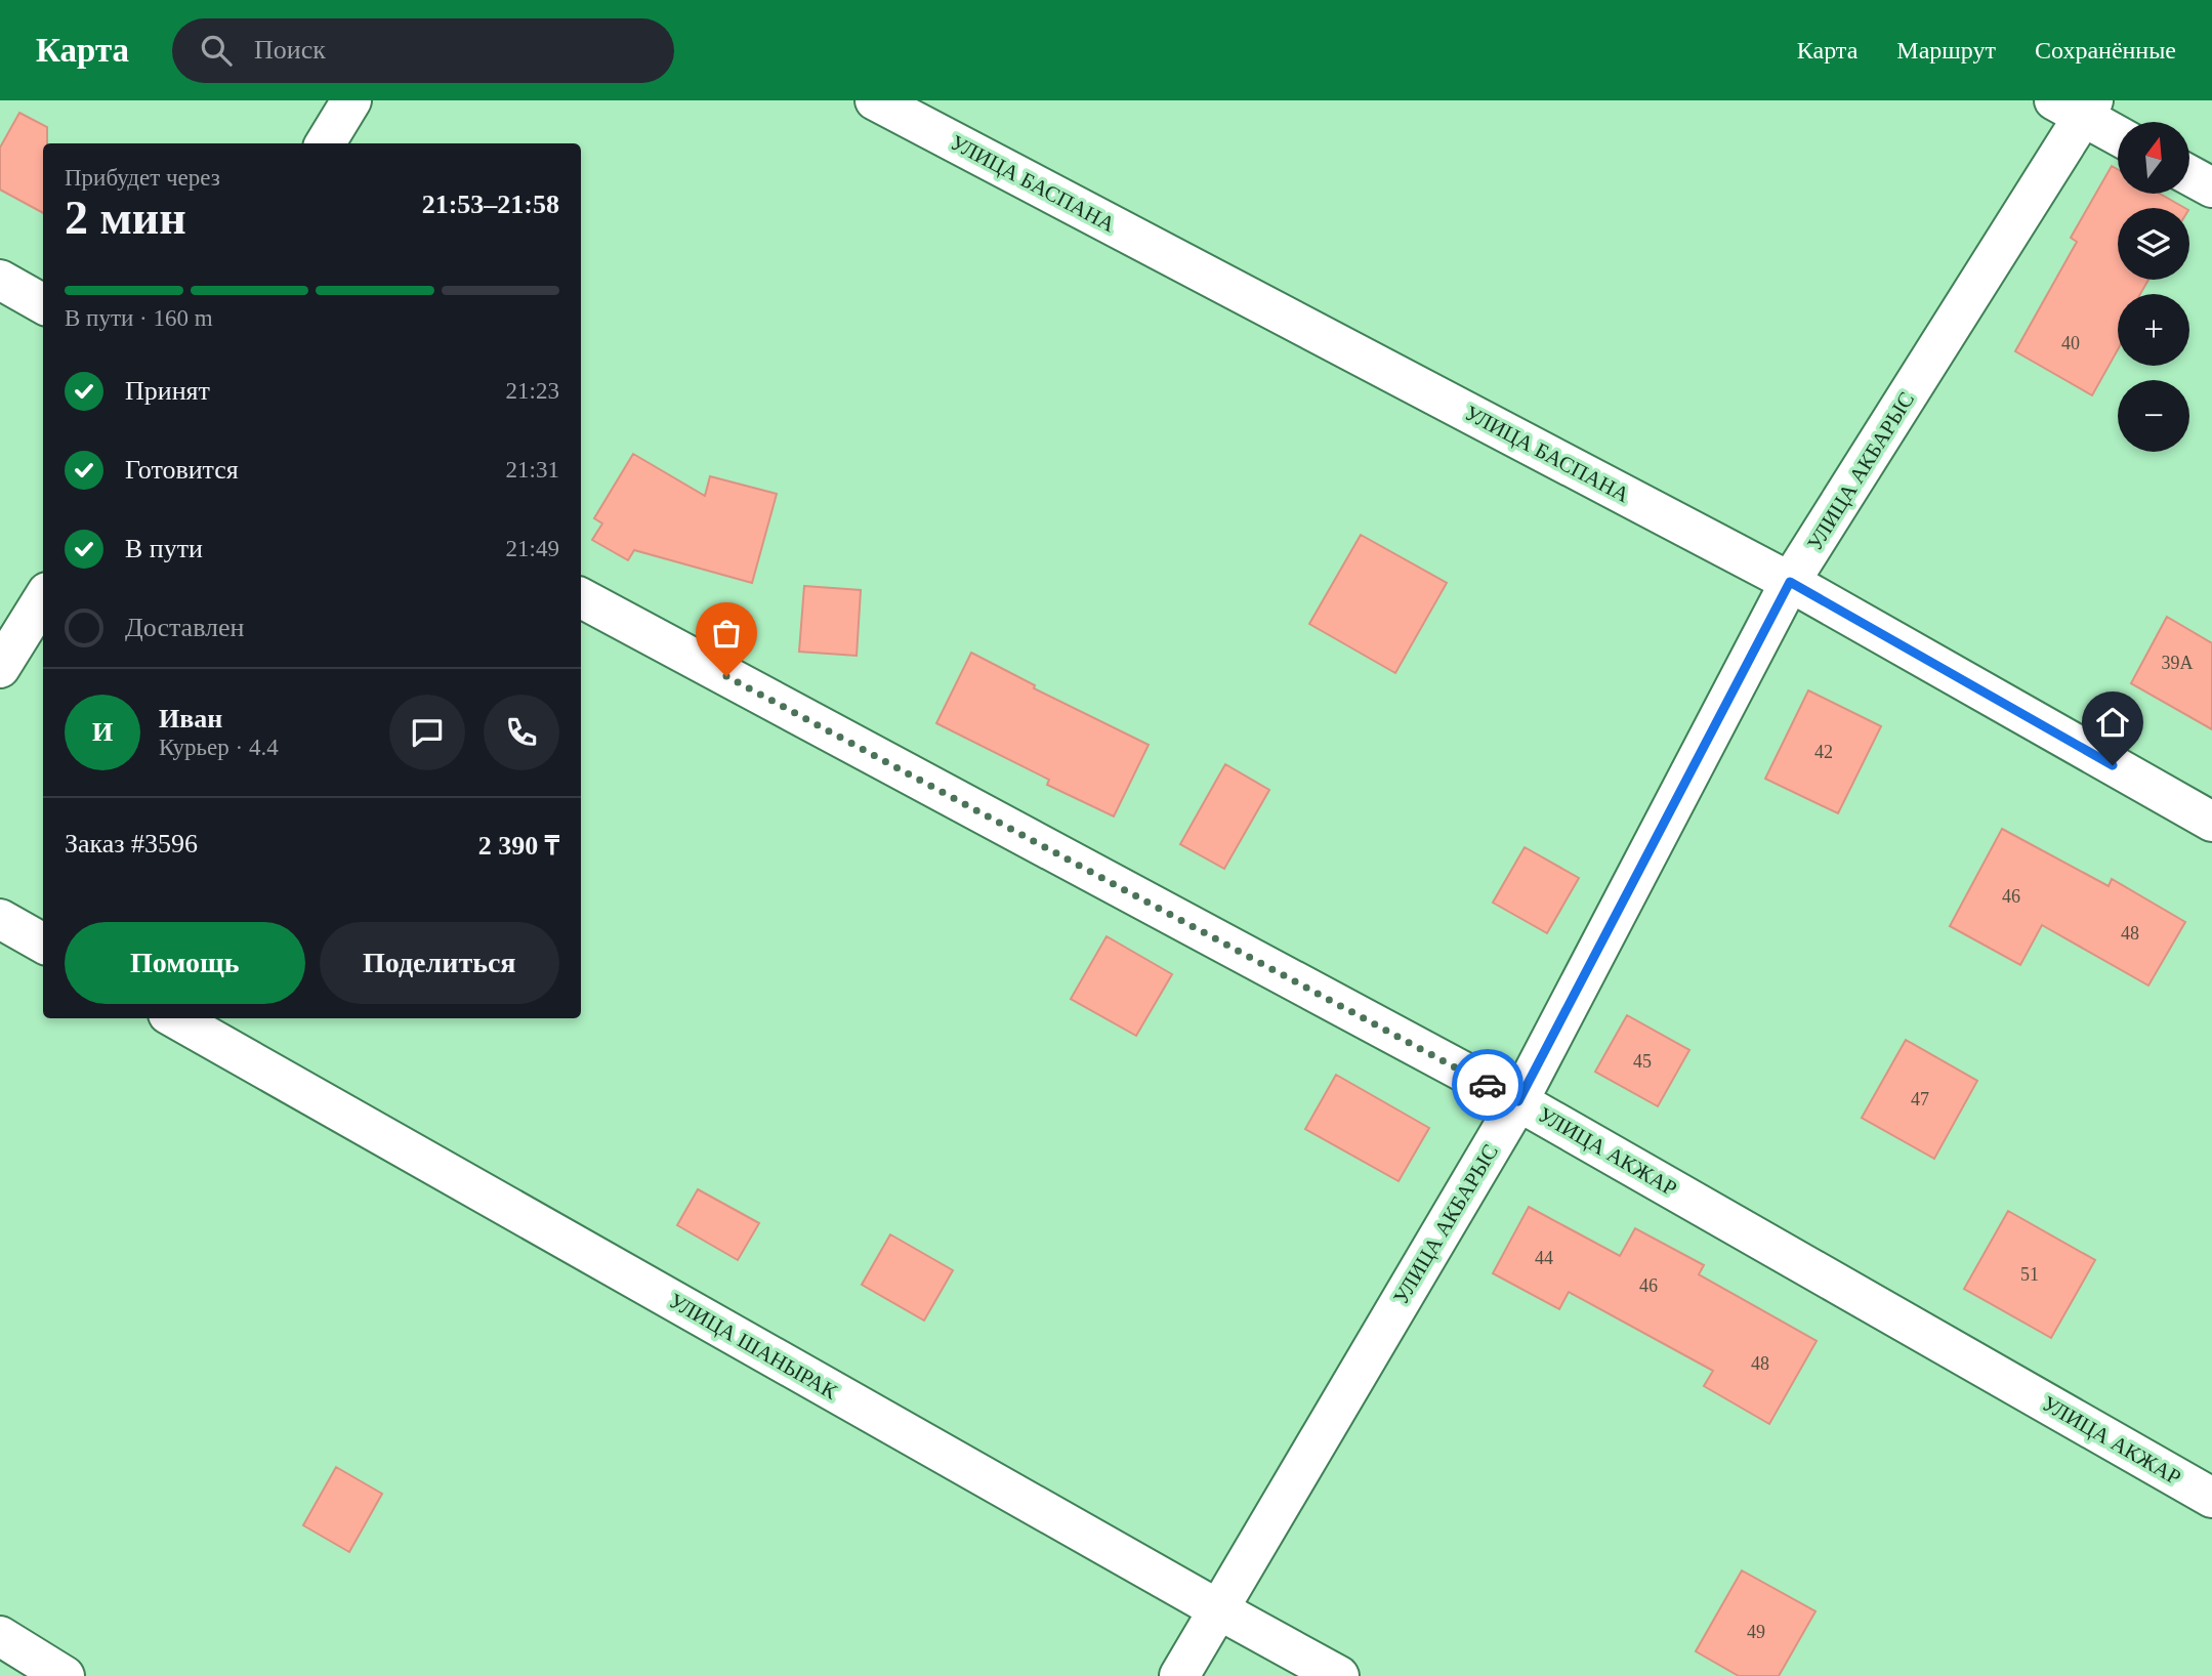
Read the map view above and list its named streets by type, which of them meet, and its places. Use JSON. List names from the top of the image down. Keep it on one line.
{"streets":{"street":["УЛИЦА БАСПАНА","УЛИЦА АКБАРЫС","УЛИЦА АКЖАР","УЛИЦА ШАНЫРАК"]},"crossings":[["УЛИЦА БАСПАНА","УЛИЦА АКБАРЫС"],["УЛИЦА АКБАРЫС","УЛИЦА АКЖАР"],["УЛИЦА АКБАРЫС","УЛИЦА ШАНЫРАК"]],"house_numbers":["40","39А","42","46","48","45","47","44","51","46","48","49"],"north":"top","page":{"header":"Карта","search":"Поиск","nav":["Карта","Маршрут","Сохранённые"],"map_buttons":["+","−"],"heading":["2 мин","Прибудет через","21:53–21:58"],"panel":["Иван","Курьер · 4.4","Заказ #3596","2 390 ₸"],"bar":"В пути · 160 m","list":[["Принят","21:23"],["Готовится","21:31"],["В пути","21:49"],"Доставлен"],"round":"И","buttons":["Помощь","Поделиться"]}}
